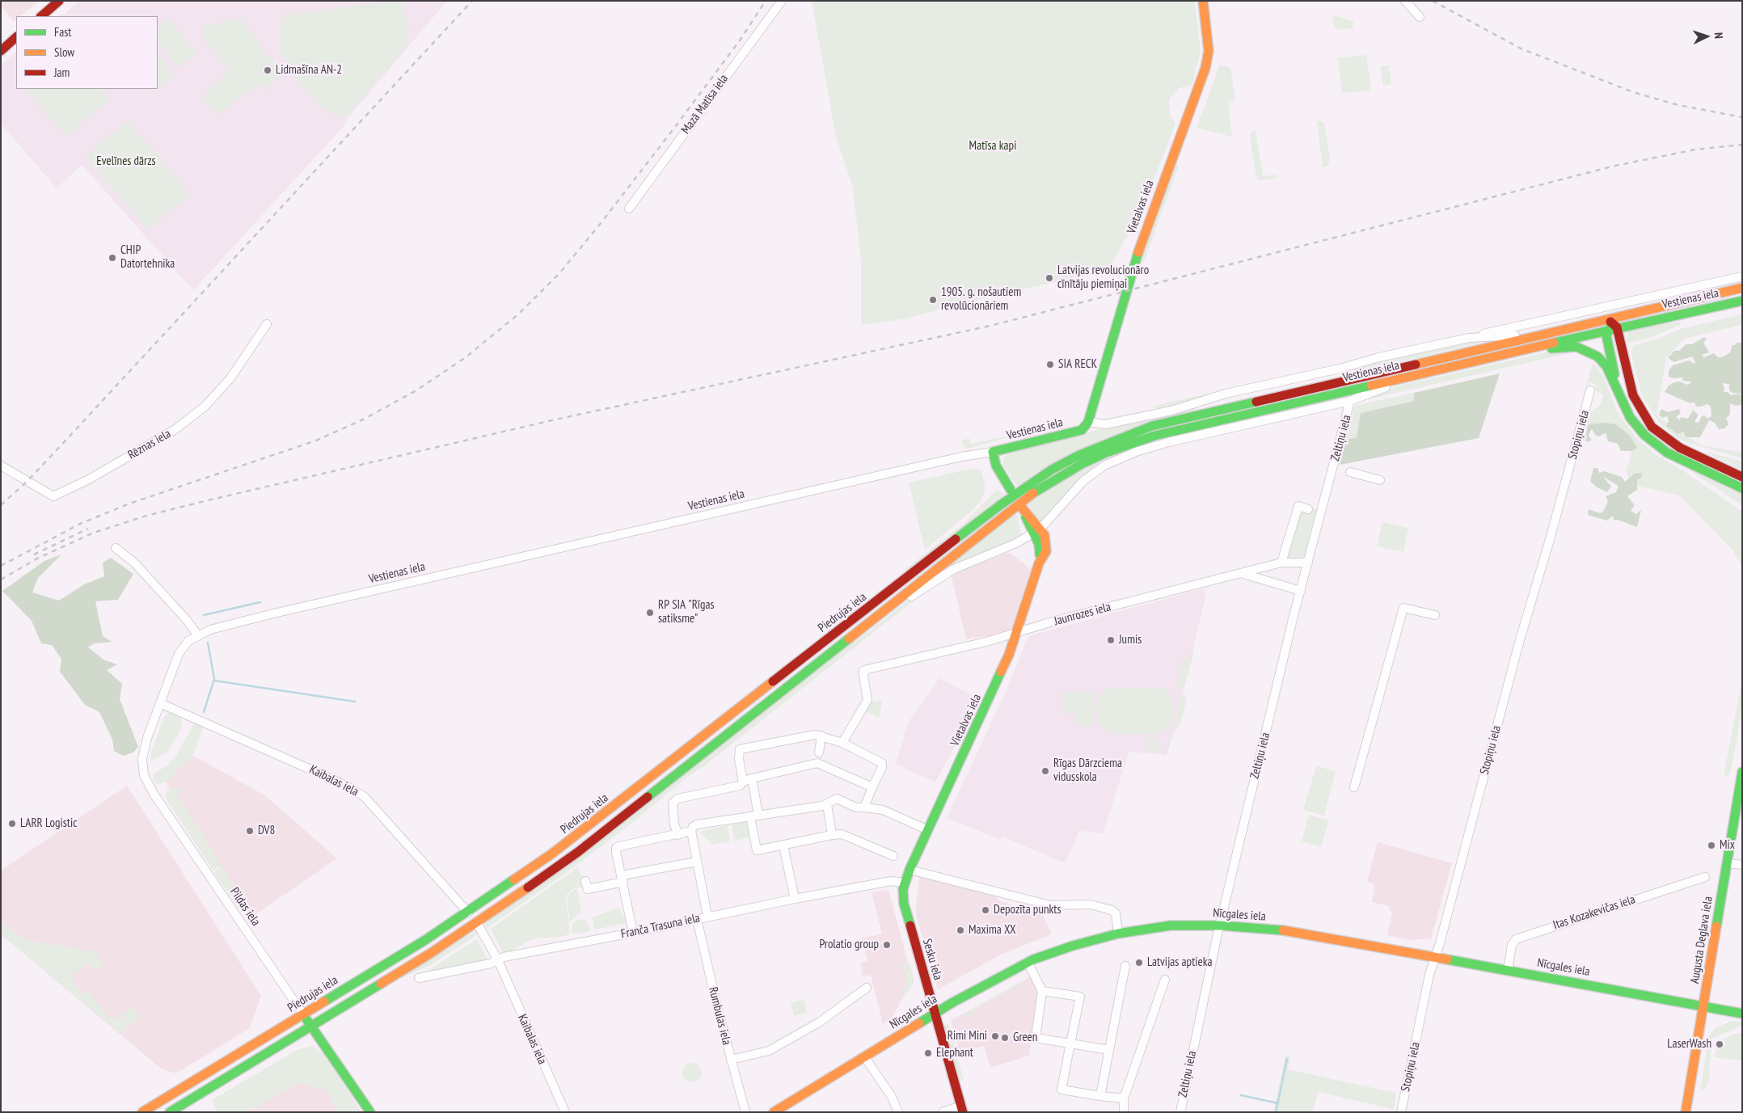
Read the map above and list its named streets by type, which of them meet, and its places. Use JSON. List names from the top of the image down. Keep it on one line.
{"streets":{"main road":["Vietalvas iela","Vestienas iela","Piedrujas iela","Pildas iela","Nīcgales iela","Augusta Deglava iela","Sesku iela"],"street":["Mazā Matīsa iela","Stopiņu iela","Zeltiņu iela","Rēznas iela","Jaunrozes iela","Kaibalas iela","Itas Kozakevičas iela","Franča Trasuna iela","Rumbulas iela"]},"crossings":[["Vietalvas iela","Vestienas iela"],["Vietalvas iela","Jaunrozes iela"],["Vietalvas iela","Franča Trasuna iela"],["Vietalvas iela","Sesku iela"],["Vestienas iela","Piedrujas iela"],["Vestienas iela","Kaibalas iela"],["Vestienas iela","Pildas iela"],["Stopiņu iela","Nīcgales iela"],["Zeltiņu iela","Jaunrozes iela"],["Zeltiņu iela","Nīcgales iela"],["Piedrujas iela","Kaibalas iela"],["Piedrujas iela","Pildas iela"],["Kaibalas iela","Pildas iela"],["Kaibalas iela","Franča Trasuna iela"],["Itas Kozakevičas iela","Nīcgales iela"],["Nīcgales iela","Augusta Deglava iela"],["Nīcgales iela","Sesku iela"],["Franča Trasuna iela","Sesku iela"],["Franča Trasuna iela","Rumbulas iela"]],"parks":["Matīsa kapi","Evelīnes dārzs"],"places":["Lidmašīna AN-2","CHIP Datortehnika","Latvijas revolucionāro cīnītāju piemiņai","1905. g. nošautiem revolūcionāriem","SIA RECK","RP SIA \"Rīgas satiksme\"","Jumis","Rīgas Dārzciema vidusskola","LARR Logistic","DV8","Mix","Depozīta punkts","Maxima XX","Prolatio group","Latvijas aptieka","Rimi Mini","Green","LaserWash","Elephant"],"legend":["Fast","Slow","Jam"],"north":"right"}
